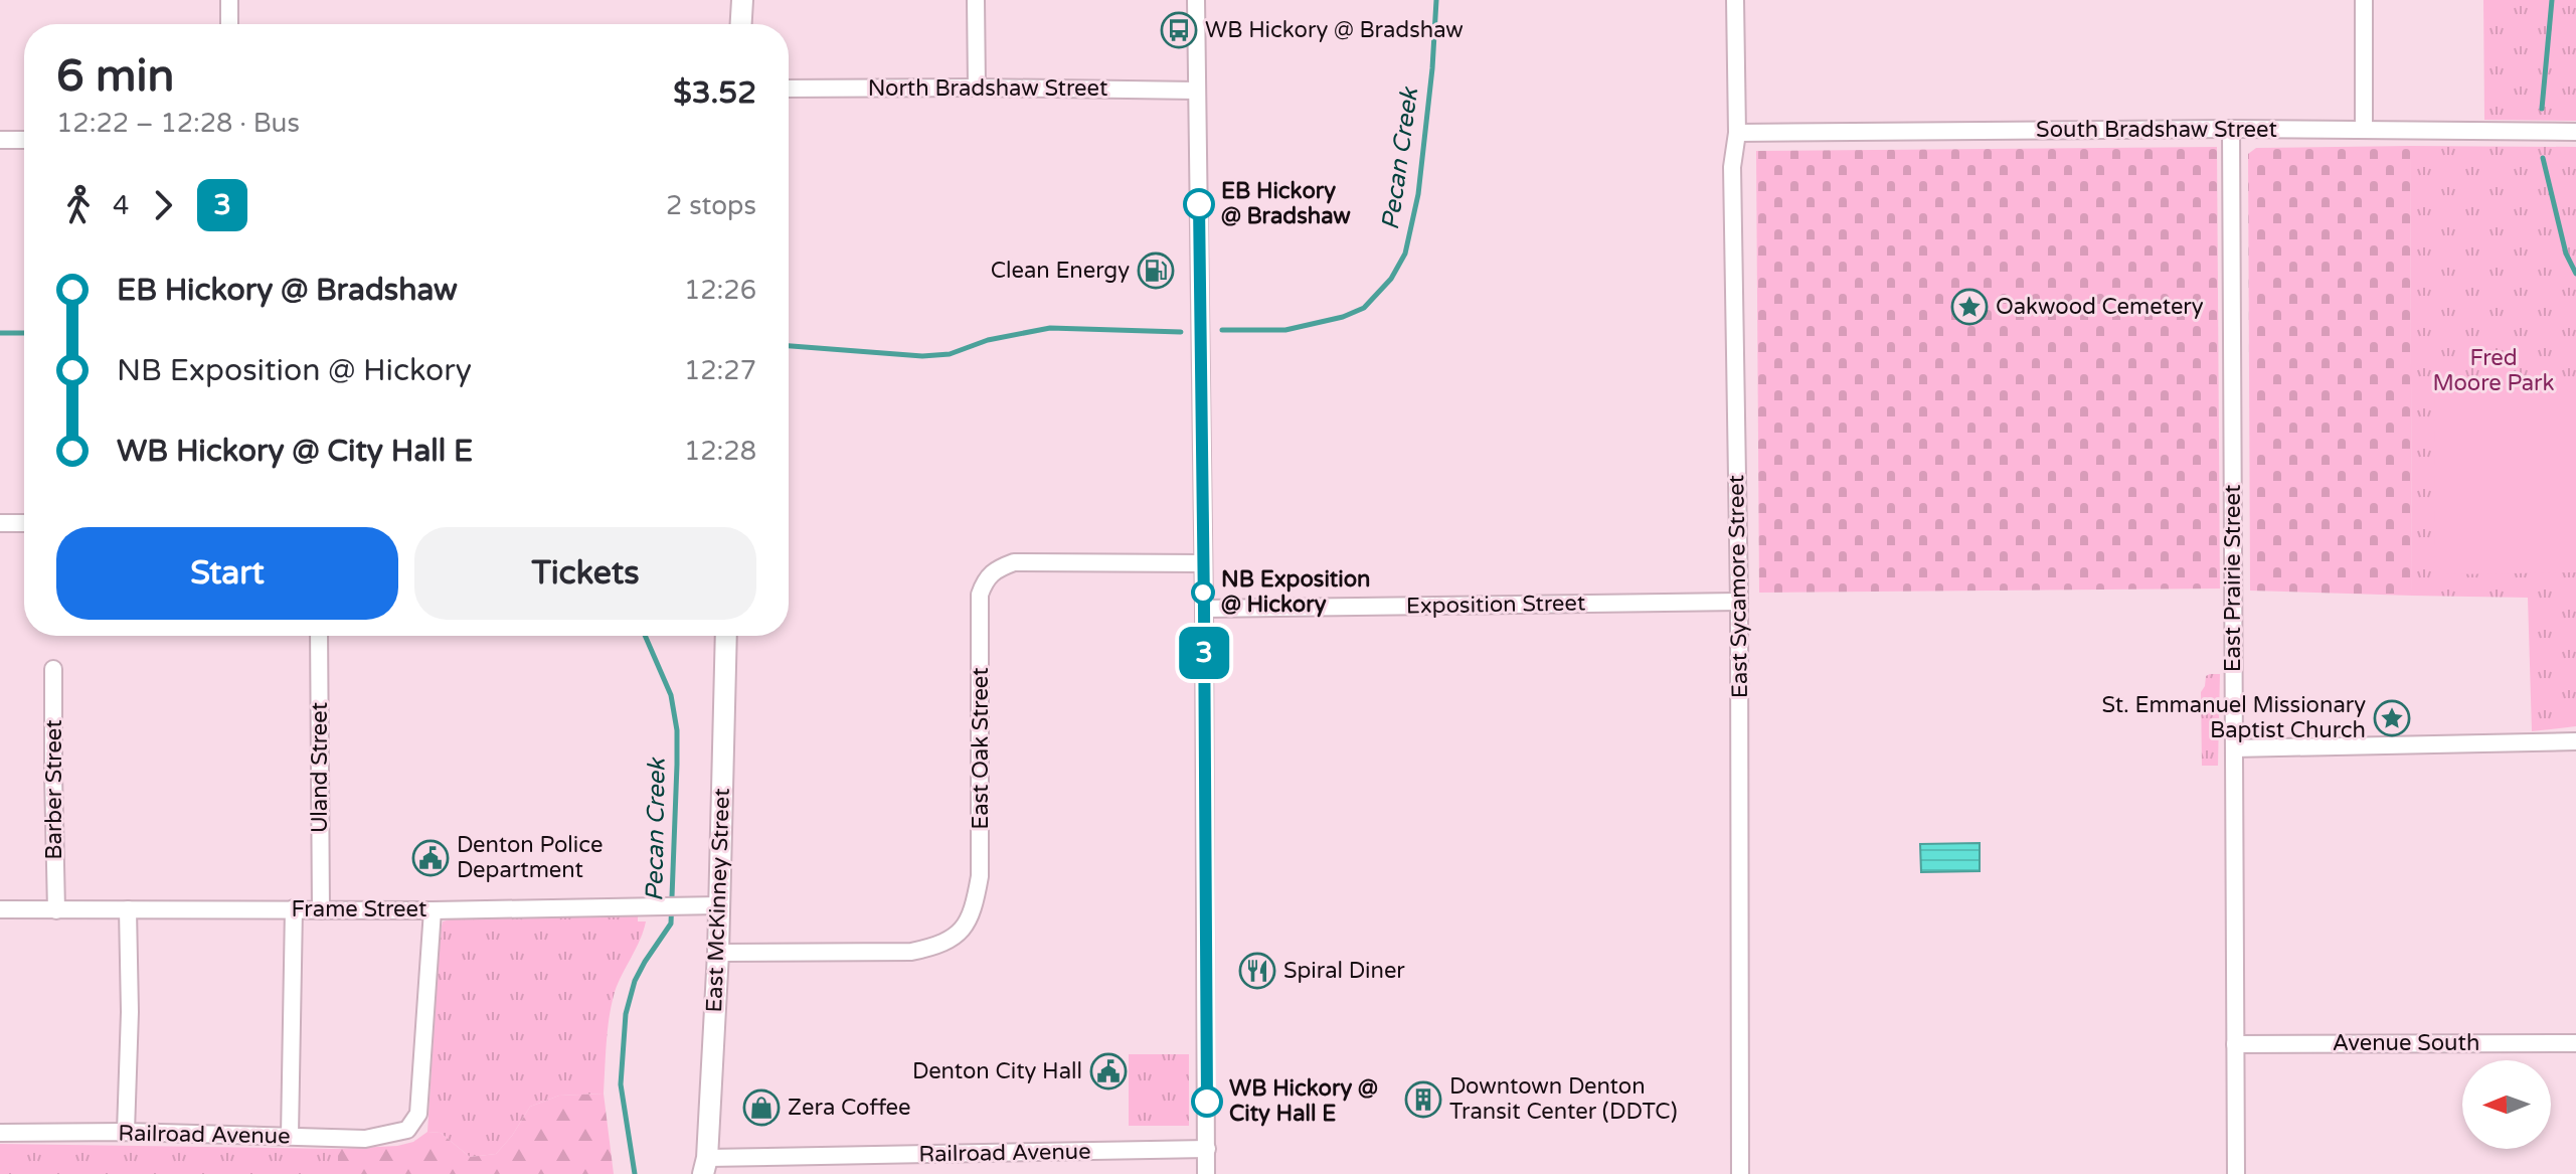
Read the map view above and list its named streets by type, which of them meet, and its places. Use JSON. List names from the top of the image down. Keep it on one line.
{"streets":{"main road":["East McKinney Street"],"street":["North Bradshaw Street","South Bradshaw Street","East Prairie Street","East Sycamore Street","Exposition Street","East Oak Street","Uland Street","Barber Street","Frame Street","Avenue South","Railroad Avenue"]},"crossings":[["South Bradshaw Street","East Prairie Street"],["South Bradshaw Street","East Sycamore Street"],["East Prairie Street","Avenue South"],["East Sycamore Street","Exposition Street"],["East Oak Street","East McKinney Street"],["Uland Street","Frame Street"],["Barber Street","Frame Street"],["East McKinney Street","Frame Street"],["East McKinney Street","Railroad Avenue"],["Frame Street","Railroad Avenue"]],"water":["Pecan Creek"],"parks":["Fred Moore Park"],"places":{"bus stop":["WB Hickory @ Bradshaw"],"other":["EB Hickory @ Bradshaw","NB Exposition @ Hickory","WB Hickory @ City Hall E"],"fuel station":["Clean Energy"],"place":["Oakwood Cemetery","St. Emmanuel Missionary Baptist Church"],"public building":["Denton Police Department","Denton City Hall"],"restaurant":["Spiral Diner"],"building":["Downtown Denton Transit Center (DDTC)"],"shop":["Zera Coffee"]},"lines":["bus line 3"],"north":"left","page":{"on_map":"3","heading":["6 min","12:22 – 12:28 · Bus","$3.52"],"legs":["4","3","2 stops"],"list":[{"name":"EB Hickory @ Bradshaw","value":"12:26"},{"name":"NB Exposition @ Hickory","value":"12:27"},{"name":"WB Hickory @ City Hall E","value":"12:28"}],"buttons":["Start","Tickets"]}}
